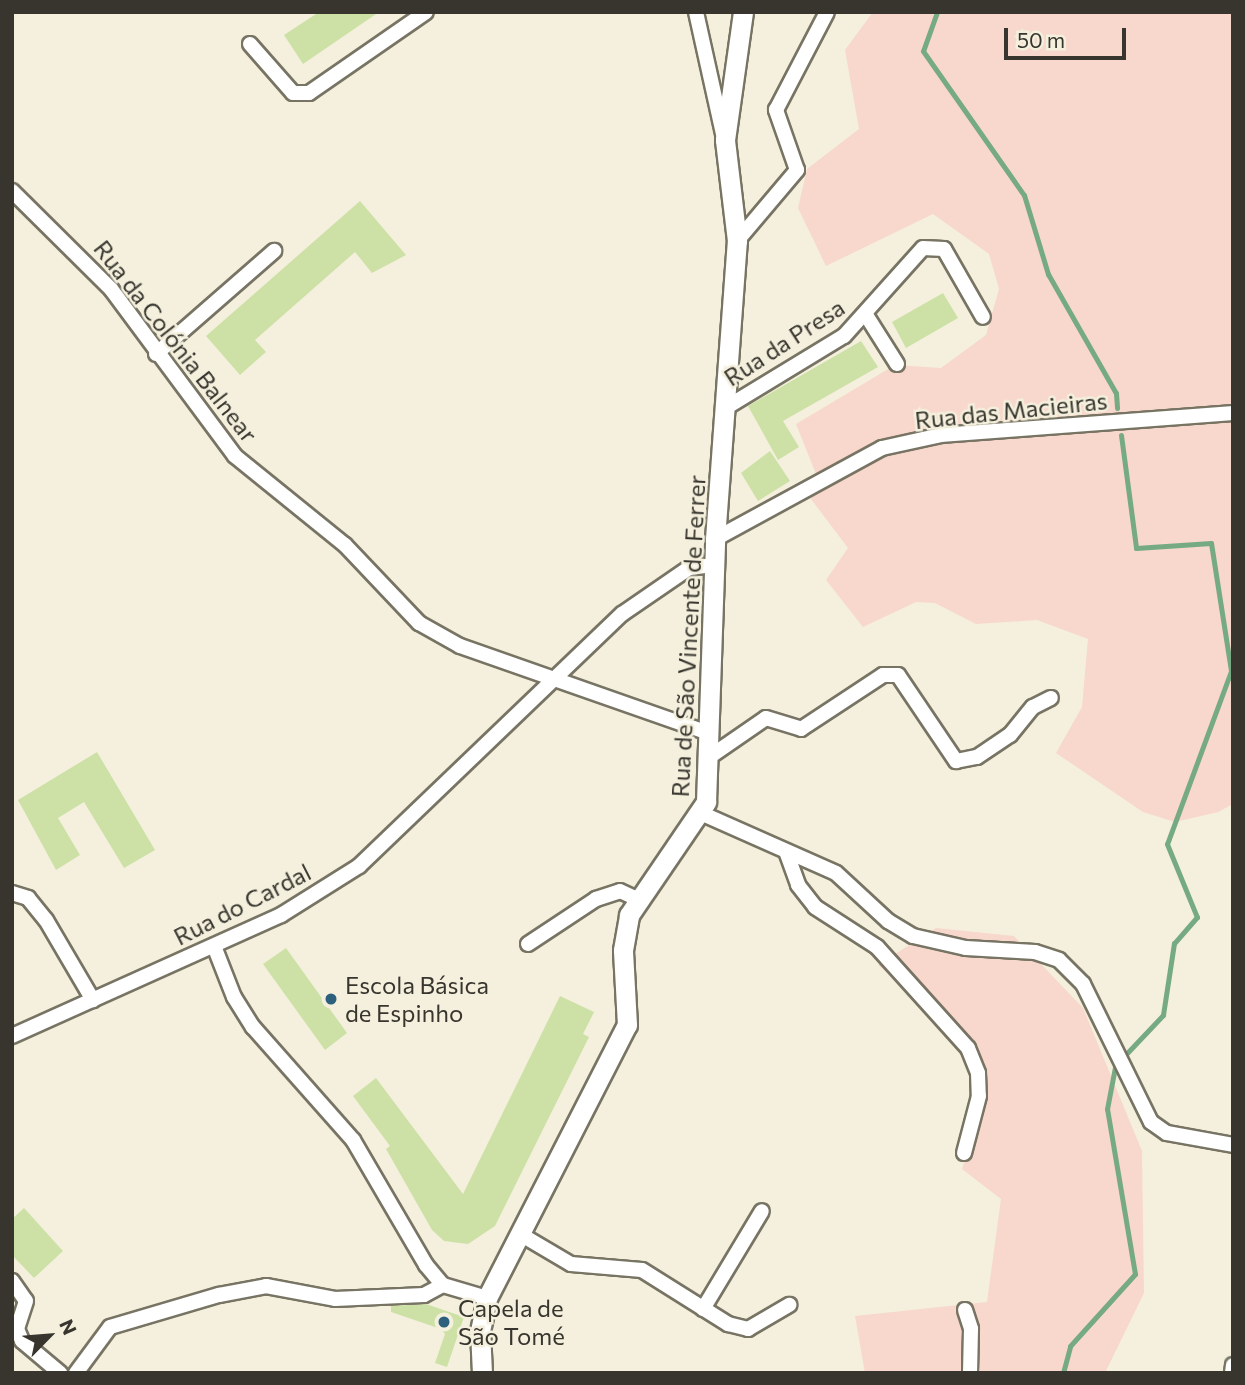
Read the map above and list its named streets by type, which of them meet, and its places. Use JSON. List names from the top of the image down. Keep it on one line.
{"streets":{"street":["Rua da Colónia Balnear","Rua da Presa","Rua das Macieiras","Rua de São Vincente de Ferrer","Rua do Cardal"]},"crossings":[["Rua da Colónia Balnear","Rua de São Vincente de Ferrer"],["Rua da Colónia Balnear","Rua do Cardal"],["Rua da Presa","Rua de São Vincente de Ferrer"],["Rua das Macieiras","Rua de São Vincente de Ferrer"],["Rua de São Vincente de Ferrer","Rua do Cardal"]],"places":["Escola Básica de Espinho","Capela de São Tomé"],"scale_bar":"50 m","north":"top right"}
